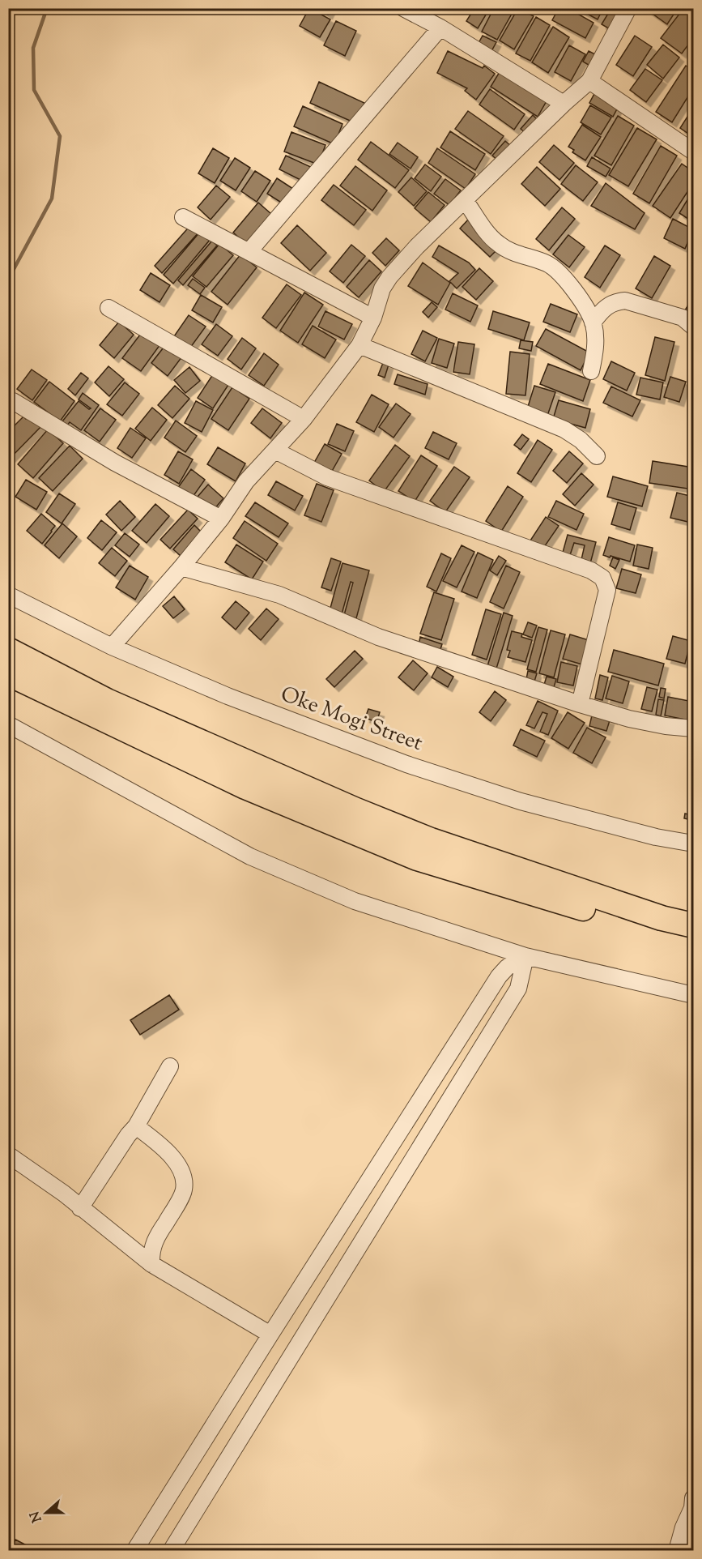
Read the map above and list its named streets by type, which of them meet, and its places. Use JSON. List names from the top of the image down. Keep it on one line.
{"streets":{"street":["Oke Mogi Street"]},"north":"left"}
